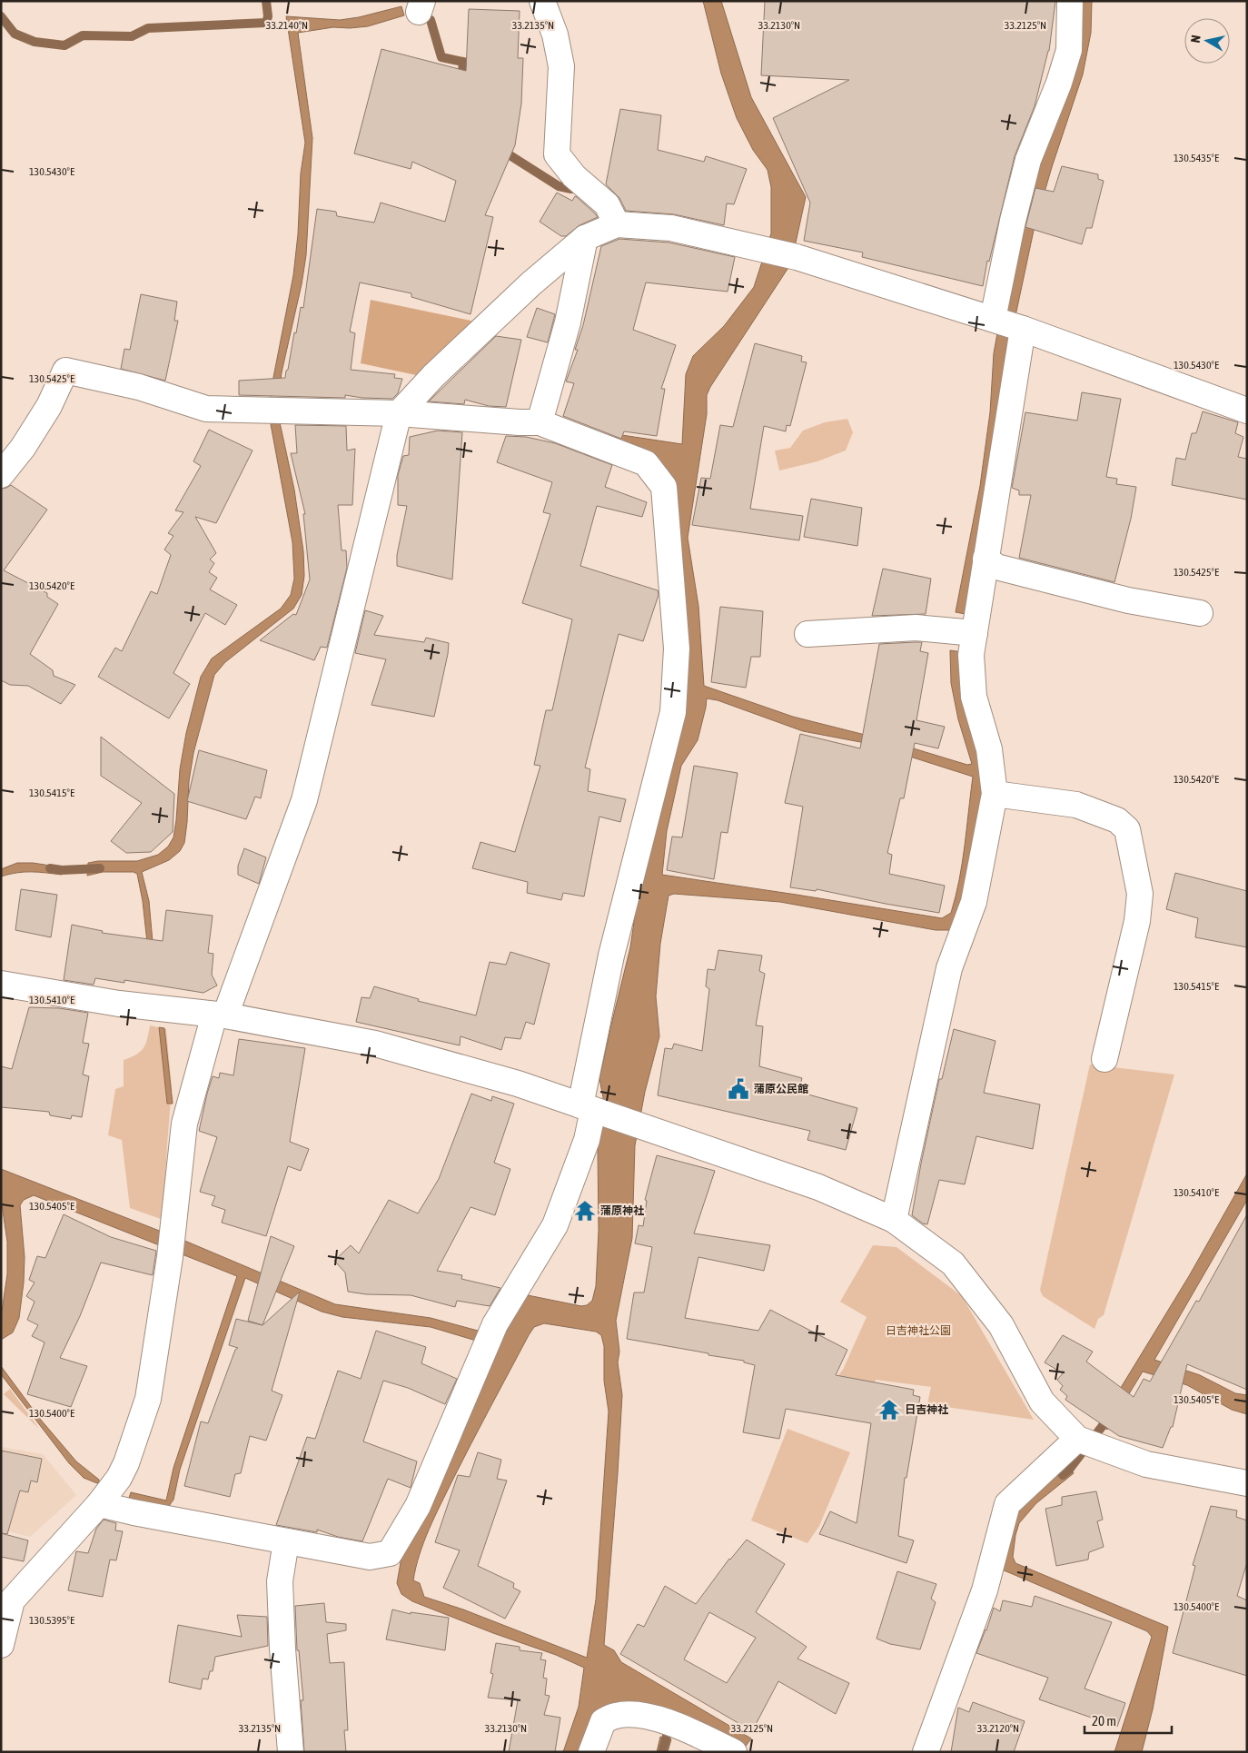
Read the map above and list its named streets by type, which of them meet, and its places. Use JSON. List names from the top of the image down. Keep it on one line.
{"parks":["日吉神社公園"],"places":{"public building":["蒲原公民館"],"temple":["蒲原神社","日吉神社"]},"scale_bar":"20 m","north":"left","coordinates":["33.2140°N","33.2135°N","33.2130°N","33.2125°N","130.5435°E","130.5430°E","130.5425°E","130.5420°E","130.5415°E","130.5410°E","130.5405°E","130.5400°E","130.5395°E","33.2120°N"]}
